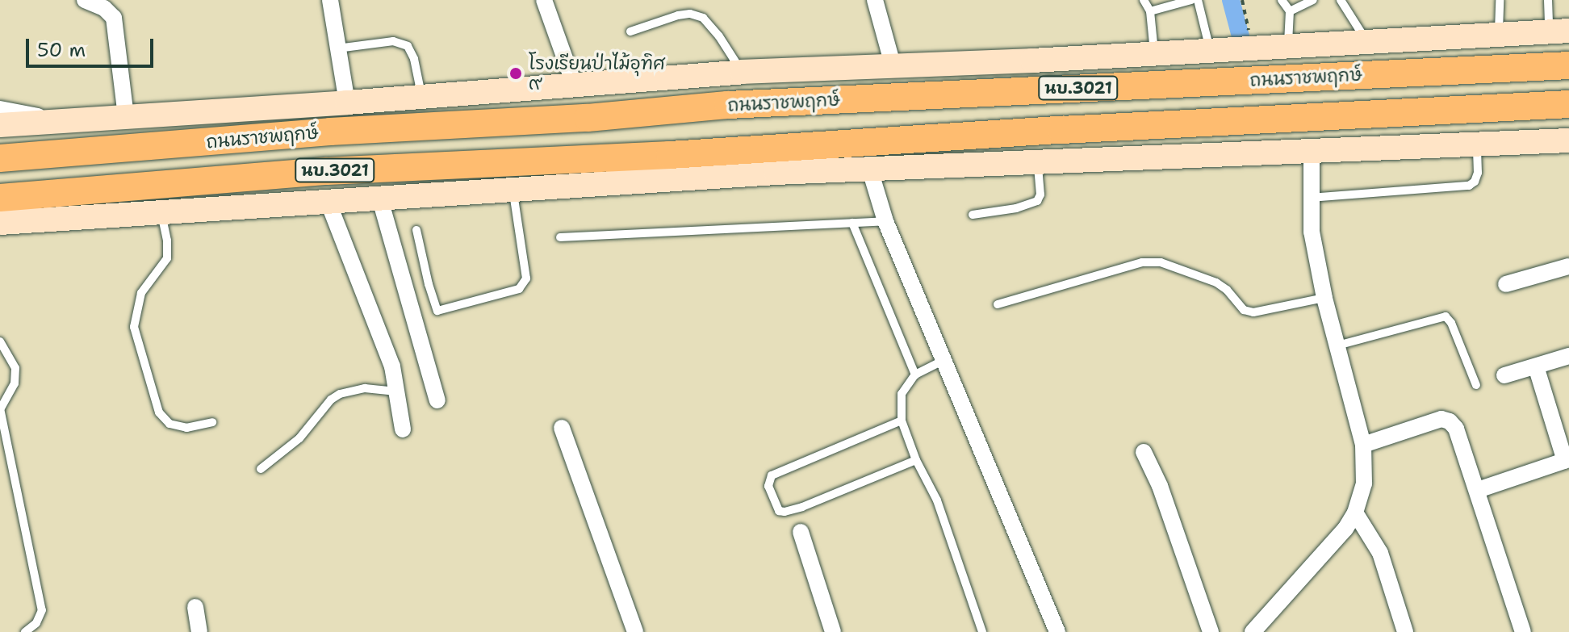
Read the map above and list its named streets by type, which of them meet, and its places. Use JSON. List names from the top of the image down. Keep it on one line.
{"streets":{"main road":["ถนนราชพฤกษ์","นบ.3021"]},"places":["โรงเรียนป่าไม้อุทิศ ๙"],"scale_bar":"50 m"}
